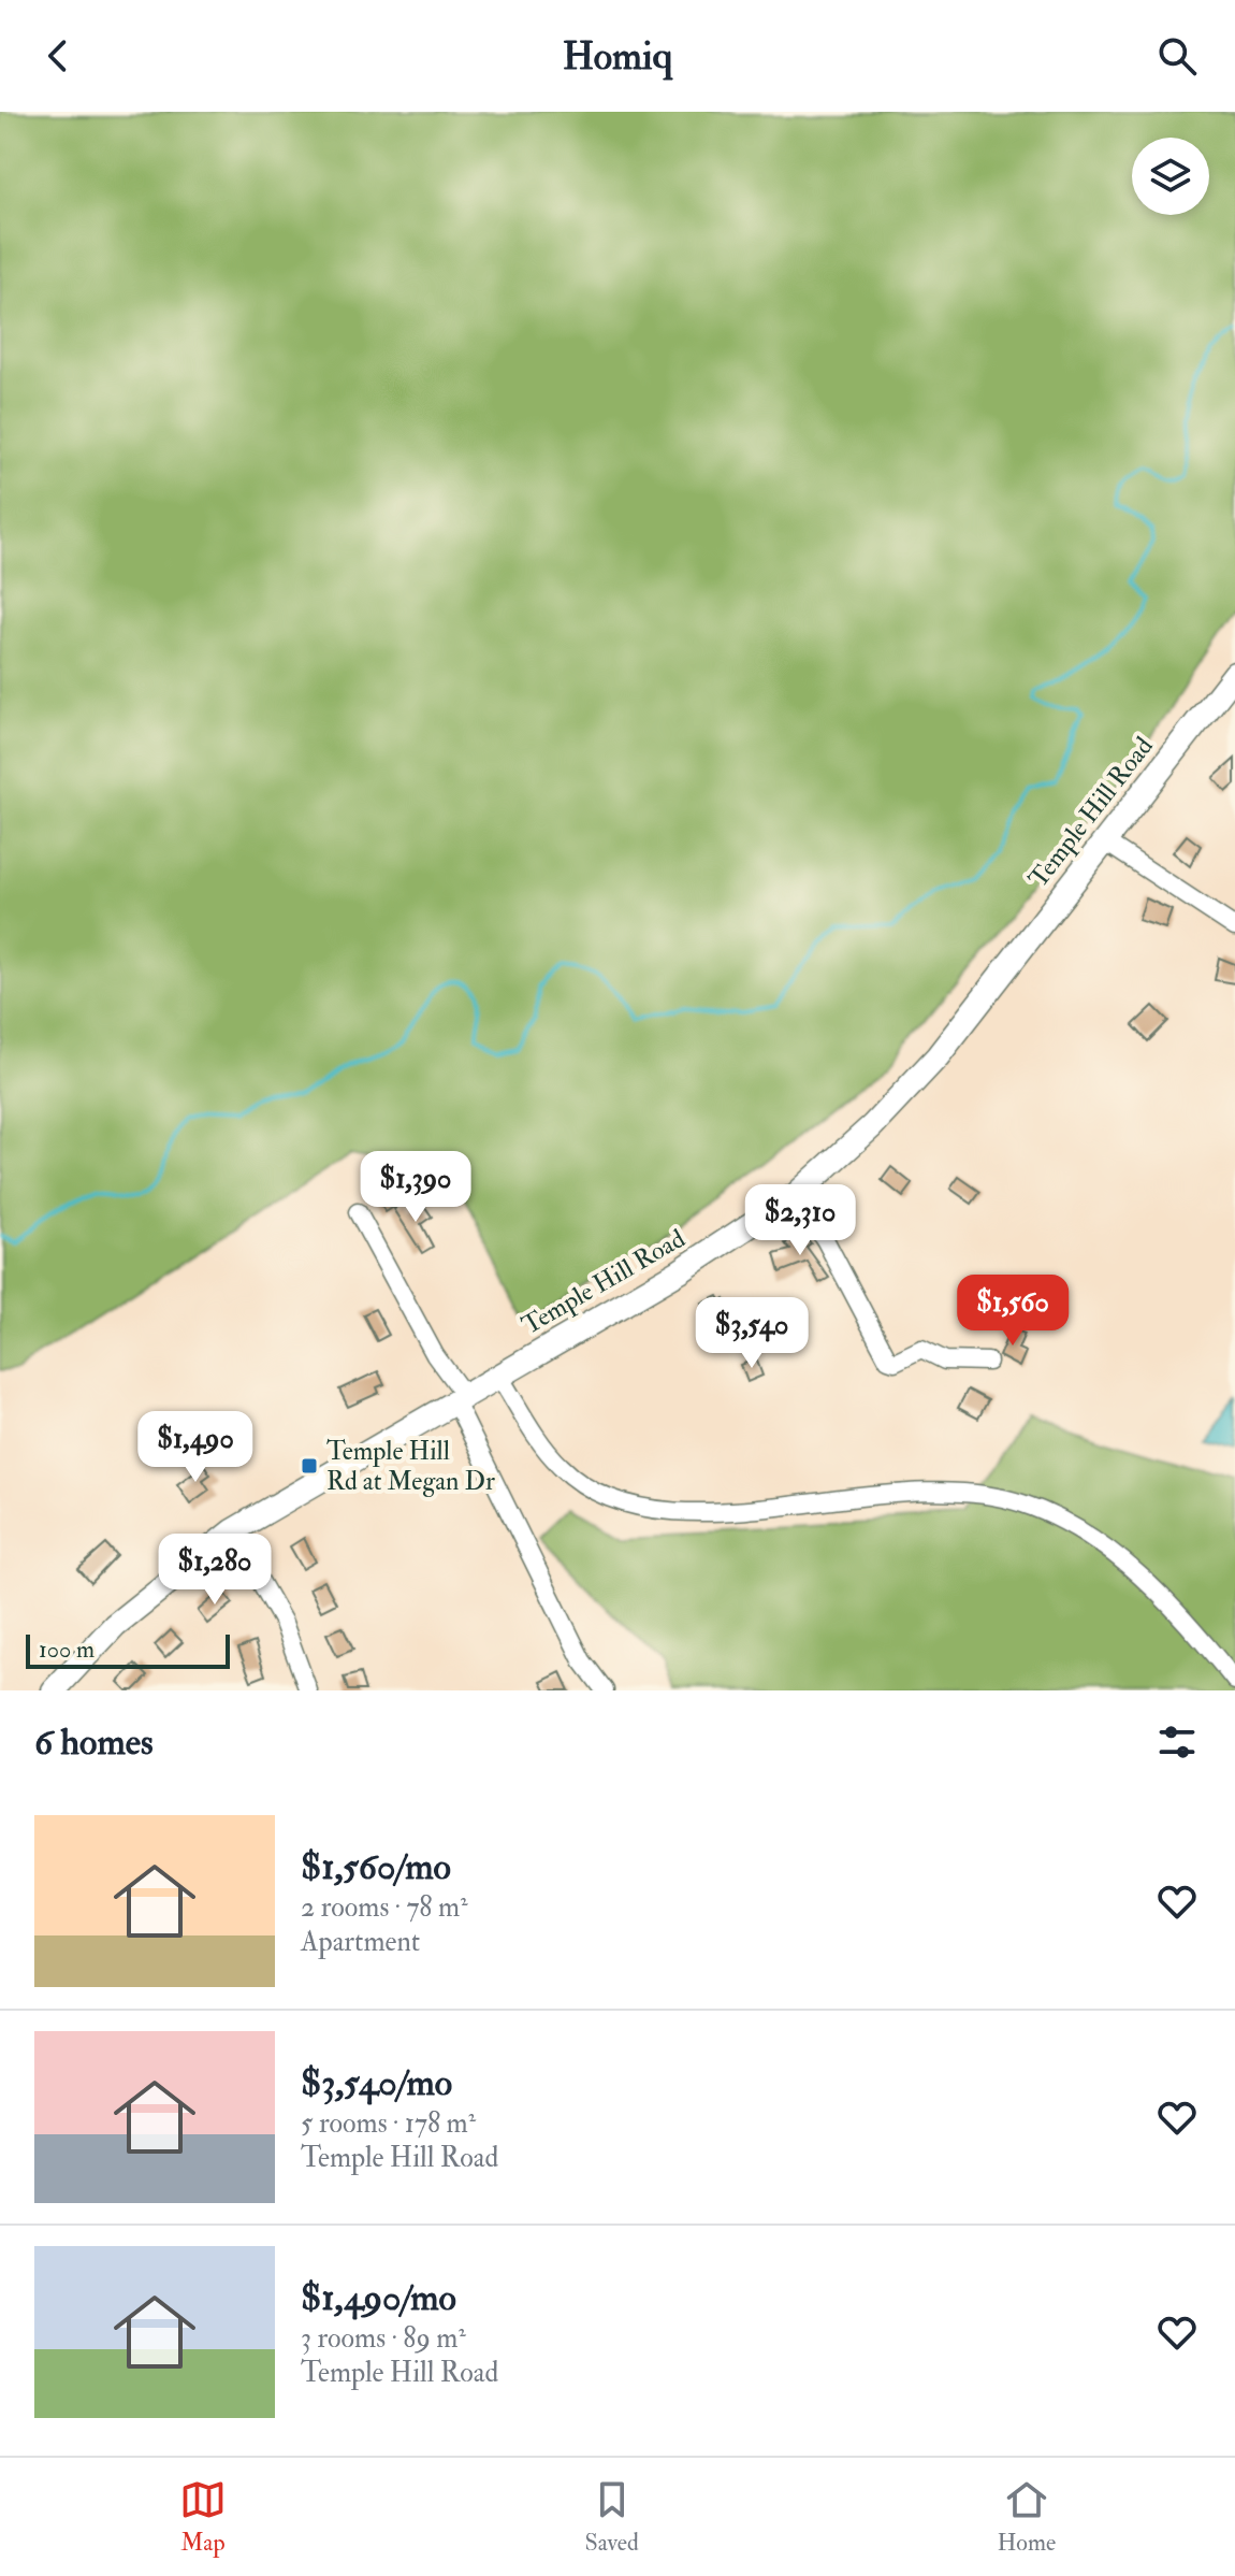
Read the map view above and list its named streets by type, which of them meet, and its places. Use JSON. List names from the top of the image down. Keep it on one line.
{"streets":{"main road":["Temple Hill Road"]},"places":{"transit":["Temple Hill Rd at Megan Dr"]},"scale_bar":"100 m","page":{"header":"Homiq","price":["$1,390","$2,310","$1,560","$3,540","$1,490","$1,280"],"scale":"100 m","heading":"6 homes","list":[{"name":"$1,560/mo","note":"2 rooms · 78 m² · Apartment"},{"name":"$3,540/mo","note":"5 rooms · 178 m² · Temple Hill Road"},{"name":"$1,490/mo","note":"3 rooms · 89 m² · Temple Hill Road"}],"tabs":["Map","Saved","Home"]}}
